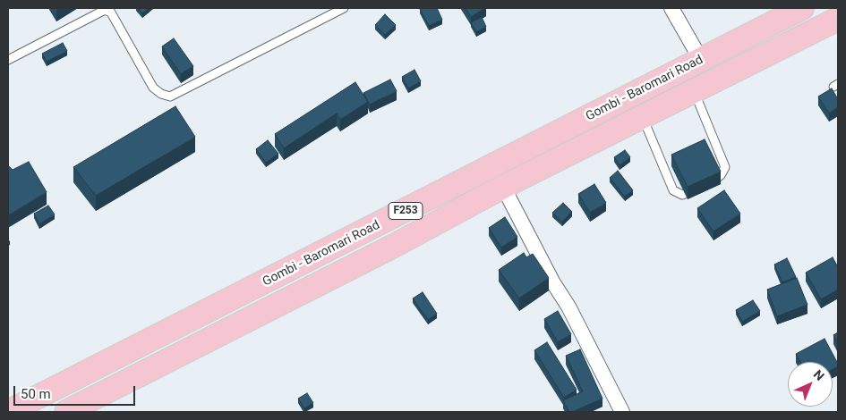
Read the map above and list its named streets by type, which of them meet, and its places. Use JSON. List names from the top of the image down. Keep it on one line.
{"streets":{"main road":["Gombi - Baromari Road","F253"]},"scale_bar":"50 m","north":"top right"}
